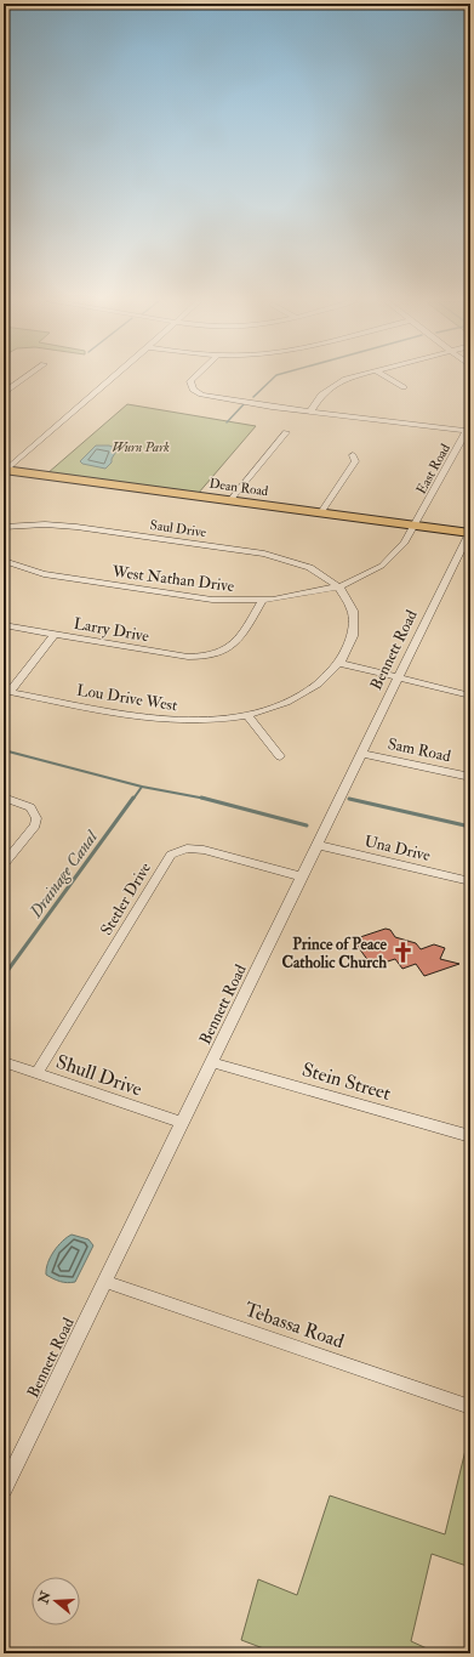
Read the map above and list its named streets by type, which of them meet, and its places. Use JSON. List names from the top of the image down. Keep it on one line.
{"streets":{"main road":["Dean Road"],"street":["East Road","Saul Drive","West Nathan Drive","Larry Drive","Bennett Road","Lou Drive West","Sam Road","Una Drive","Stetler Drive","Shull Drive","Stein Street","Tebassa Road"]},"crossings":[["East Road","Dean Road"],["East Road","Saul Drive"],["East Road","West Nathan Drive"],["East Road","Lou Drive West"],["Dean Road","Bennett Road"],["Saul Drive","West Nathan Drive"],["Saul Drive","Lou Drive West"],["West Nathan Drive","Larry Drive"],["West Nathan Drive","Lou Drive West"],["Bennett Road","Sam Road"],["Bennett Road","Una Drive"],["Bennett Road","Stetler Drive"],["Bennett Road","Shull Drive"],["Bennett Road","Stein Street"],["Bennett Road","Tebassa Road"],["Stetler Drive","Shull Drive"]],"water":["Drainage Canal"],"parks":["Wurn Park"],"places":{"church":["Prince of Peace Catholic Church"]},"north":"left"}
